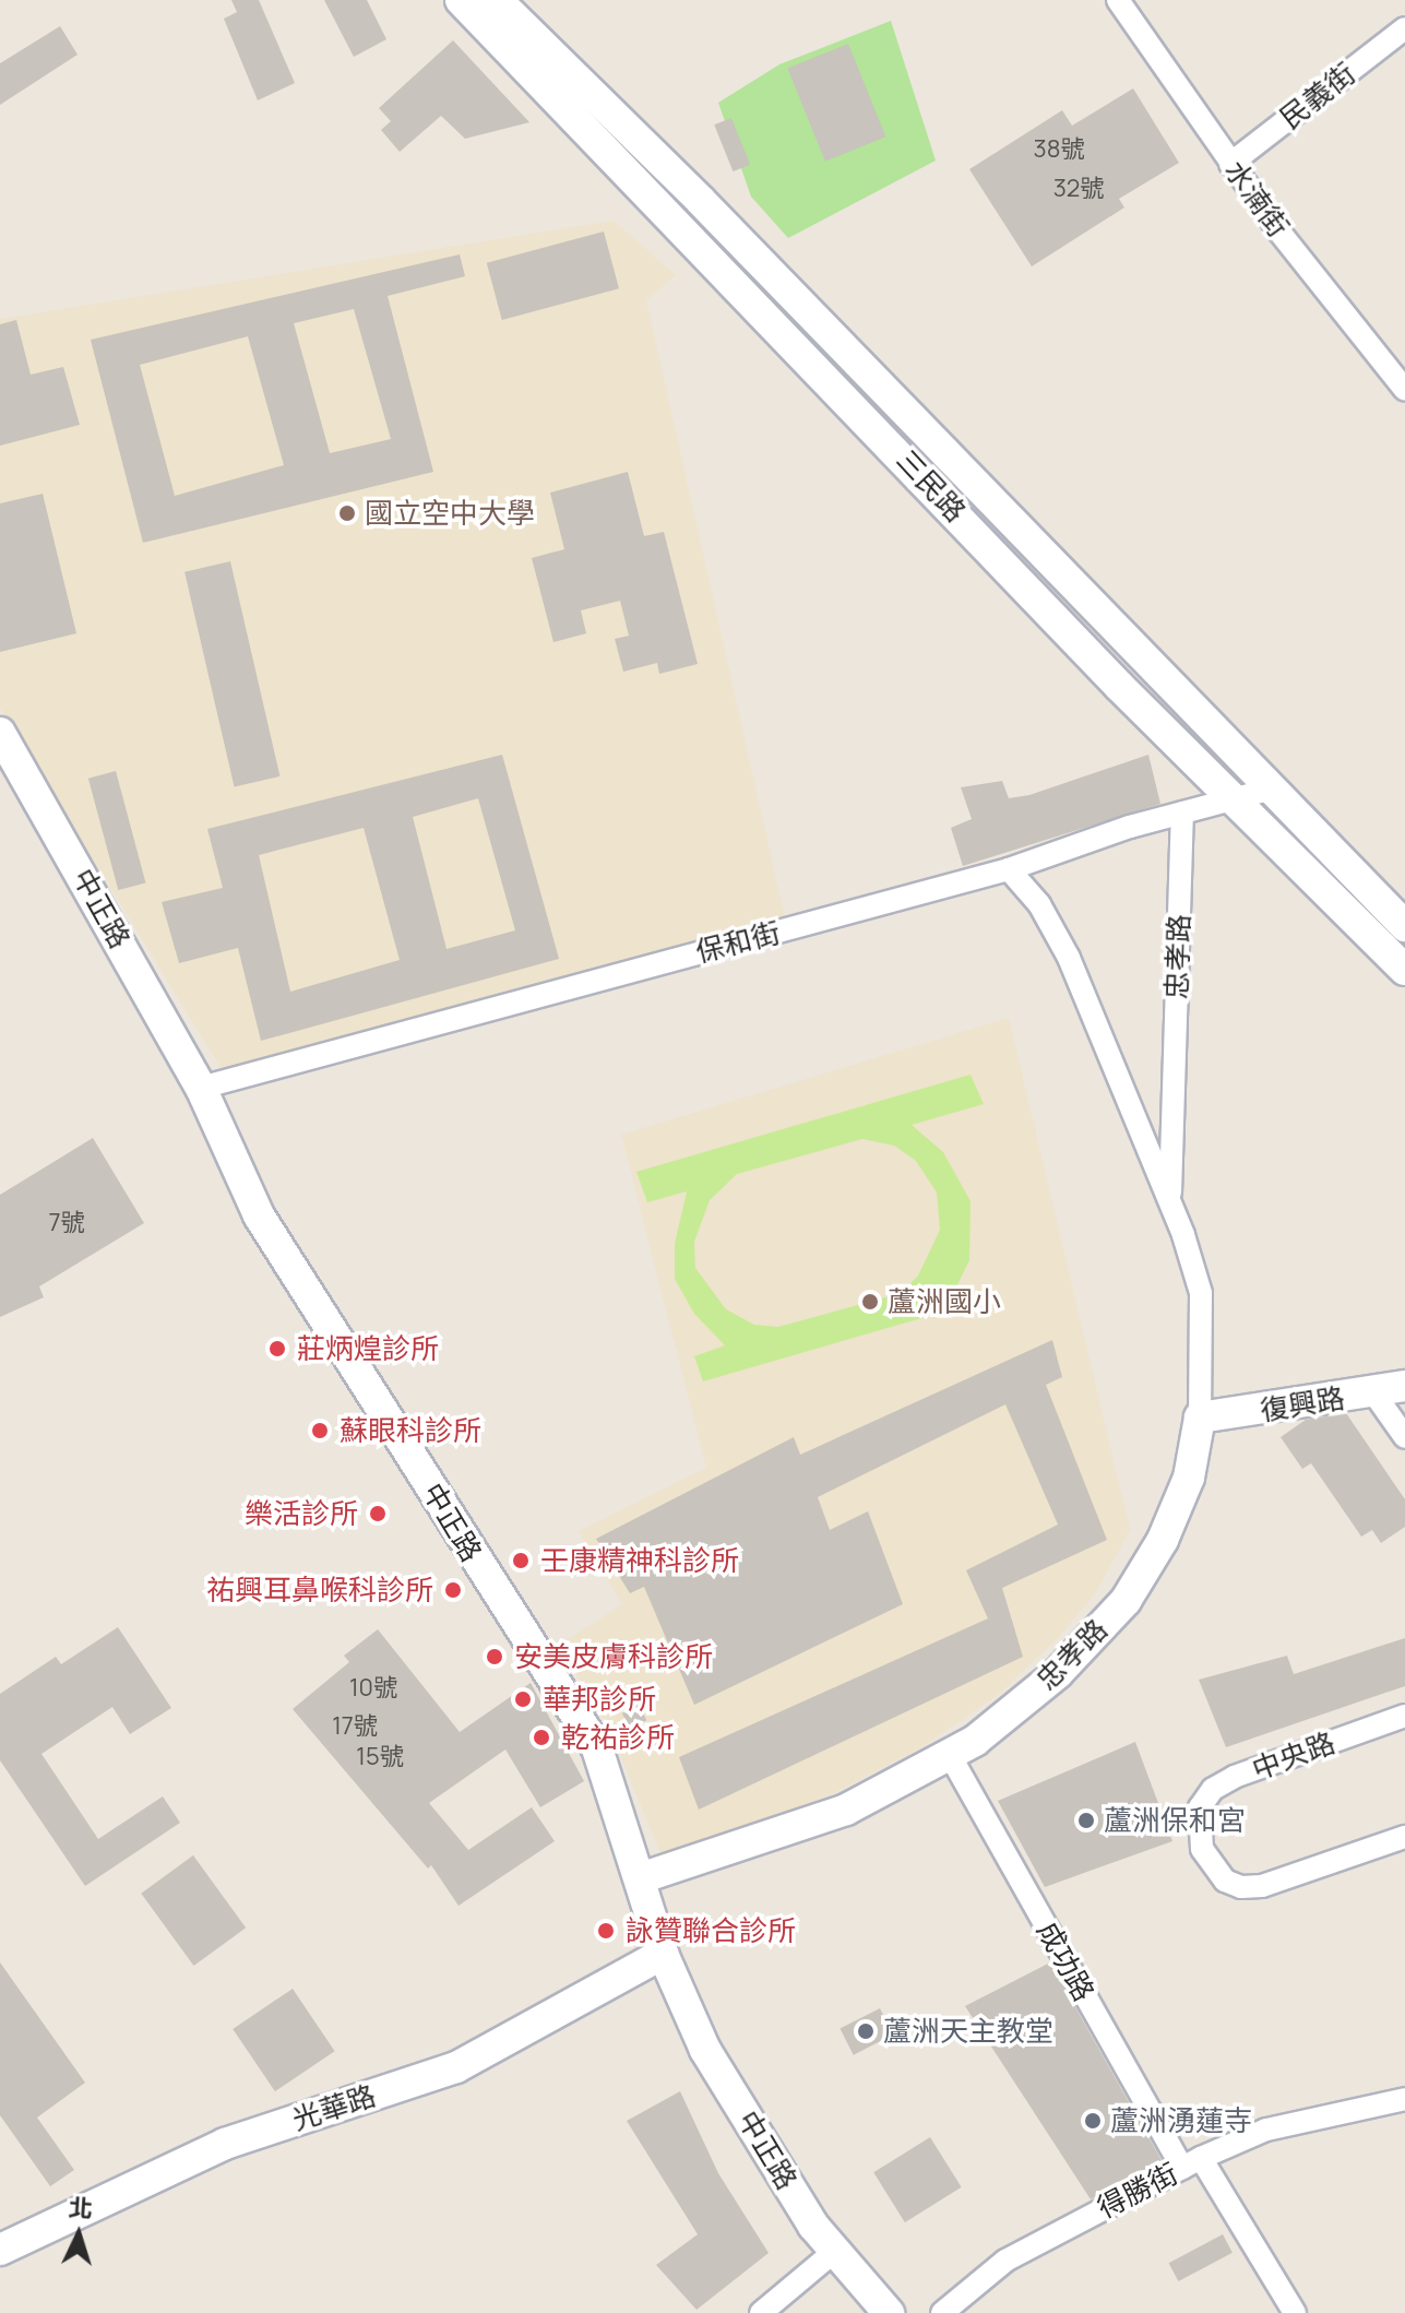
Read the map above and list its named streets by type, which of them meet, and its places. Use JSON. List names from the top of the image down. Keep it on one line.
{"streets":{"street":["民義街","水湳街","三民路","中正路","保和街","忠孝路","復興路","中央路","成功路","光華路","得勝街"]},"crossings":[["民義街","水湳街"],["三民路","保和街"],["中正路","保和街"],["中正路","忠孝路"],["中正路","光華路"],["保和街","忠孝路"],["忠孝路","復興路"],["忠孝路","成功路"],["成功路","得勝街"]],"places":["國立空中大學","蘆洲國小","莊炳煌診所","蘇眼科診所","樂活診所","壬康精神科診所","祐興耳鼻喉科診所","安美皮膚科診所","華邦診所","乾祐診所","蘆洲保和宮","詠贊聯合診所","蘆洲天主教堂","蘆洲湧蓮寺"],"house_numbers":["38號","32號","7號","10號","17號","15號"],"north":"top"}
